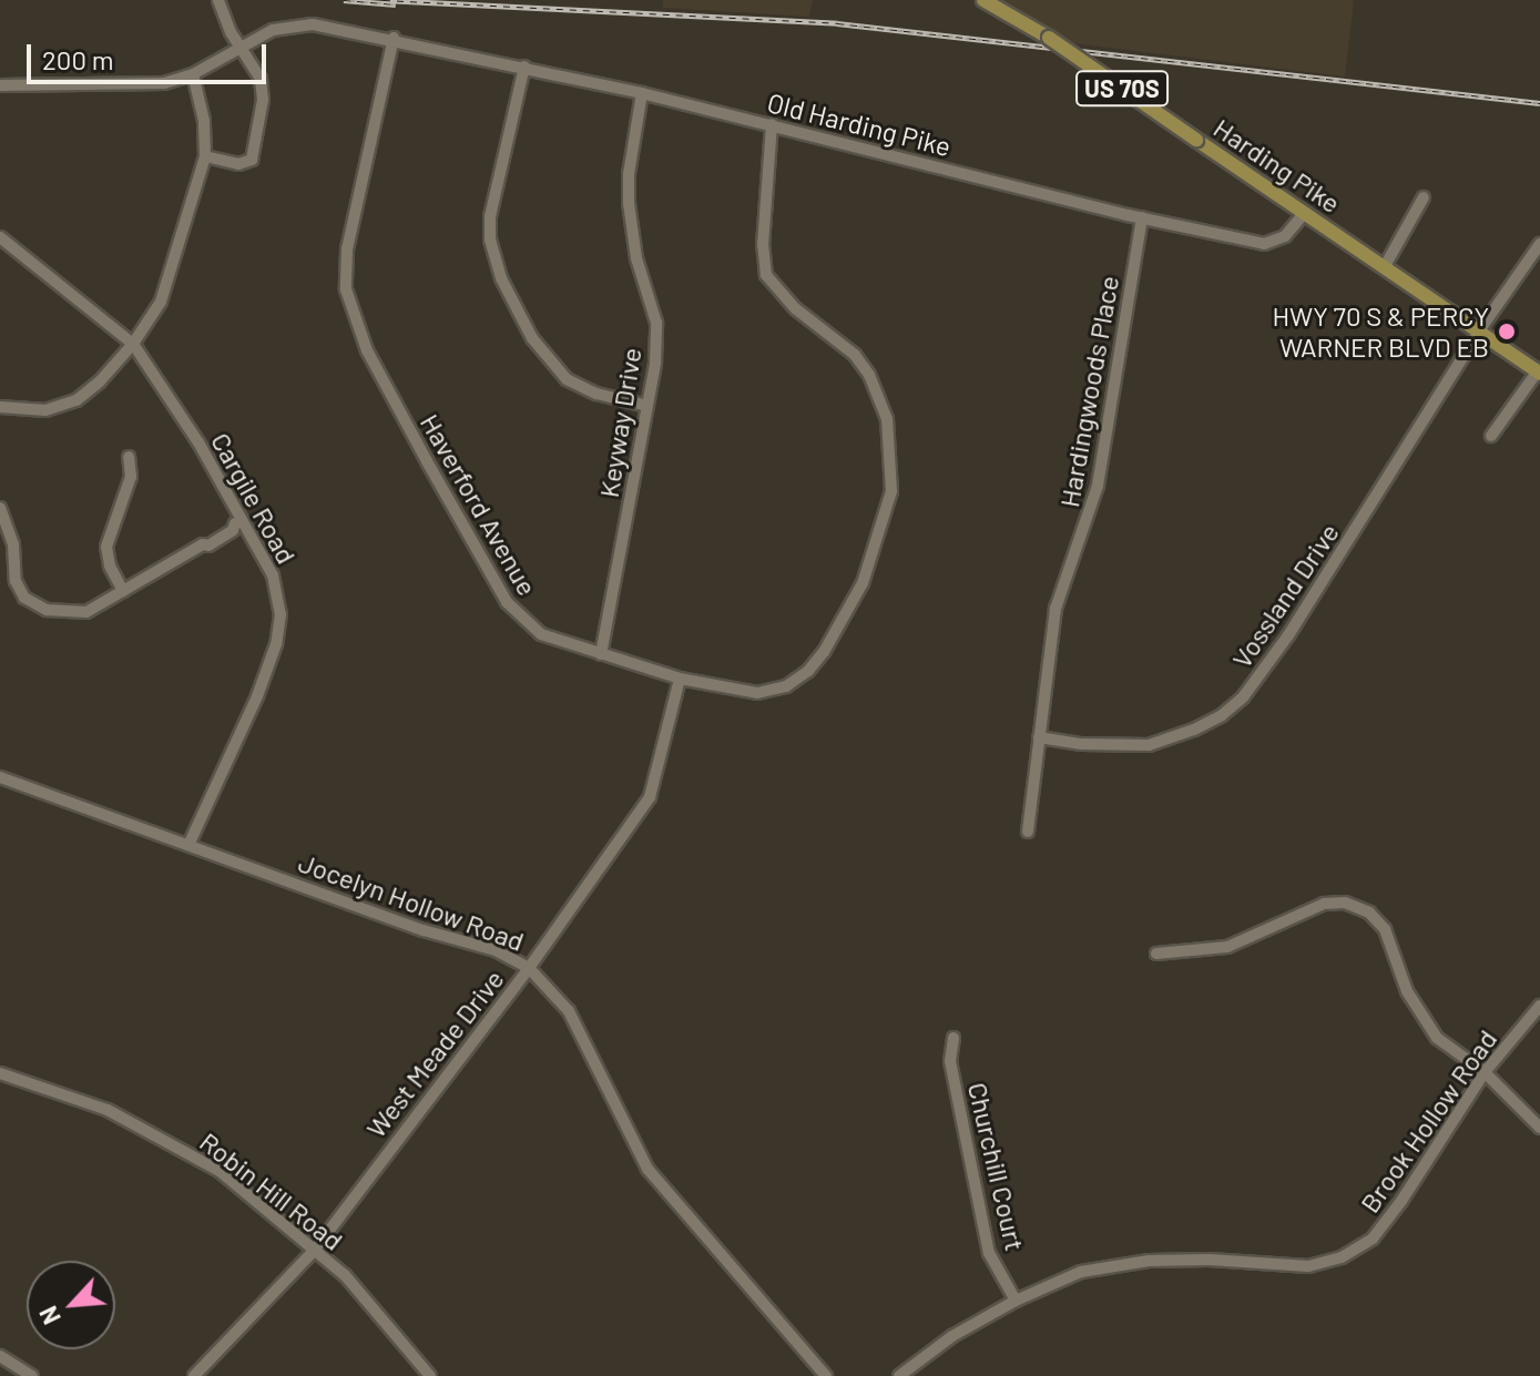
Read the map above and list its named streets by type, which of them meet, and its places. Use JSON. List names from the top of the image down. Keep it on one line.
{"streets":{"main road":["US 70S","Harding Pike"],"street":["Old Harding Pike","Hardingwoods Place","Keyway Drive","Cargile Road","Haverford Avenue","Vossland Drive","Jocelyn Hollow Road","West Meade Drive","Brook Hollow Road","Churchill Court","Robin Hill Road"]},"crossings":[["Old Harding Pike","Harding Pike"],["Old Harding Pike","Hardingwoods Place"],["Old Harding Pike","Keyway Drive"],["Old Harding Pike","Haverford Avenue"],["Harding Pike","Vossland Drive"],["Hardingwoods Place","Vossland Drive"],["Keyway Drive","Haverford Avenue"],["Cargile Road","Jocelyn Hollow Road"],["Haverford Avenue","West Meade Drive"],["Jocelyn Hollow Road","West Meade Drive"],["West Meade Drive","Robin Hill Road"],["Brook Hollow Road","Churchill Court"]],"places":["HWY 70 S & PERCY WARNER BLVD EB"],"scale_bar":"200 m","north":"bottom left"}
